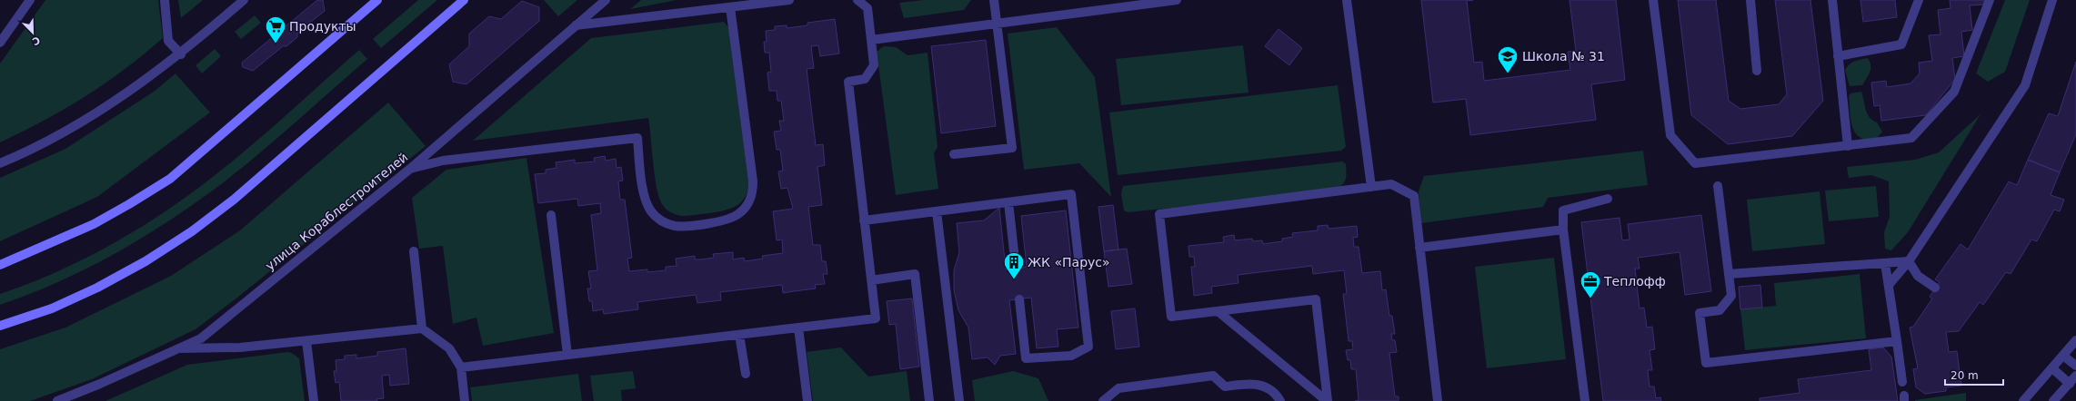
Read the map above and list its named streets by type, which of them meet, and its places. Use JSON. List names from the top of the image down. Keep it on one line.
{"streets":{"street":["улица Кораблестроителей"]},"places":{"supermarket":["Продукты"],"school or university":["Школа № 31"],"building":["ЖК «Парус»"],"office":["Теплофф"]},"scale_bar":"20 m","north":"bottom right"}
